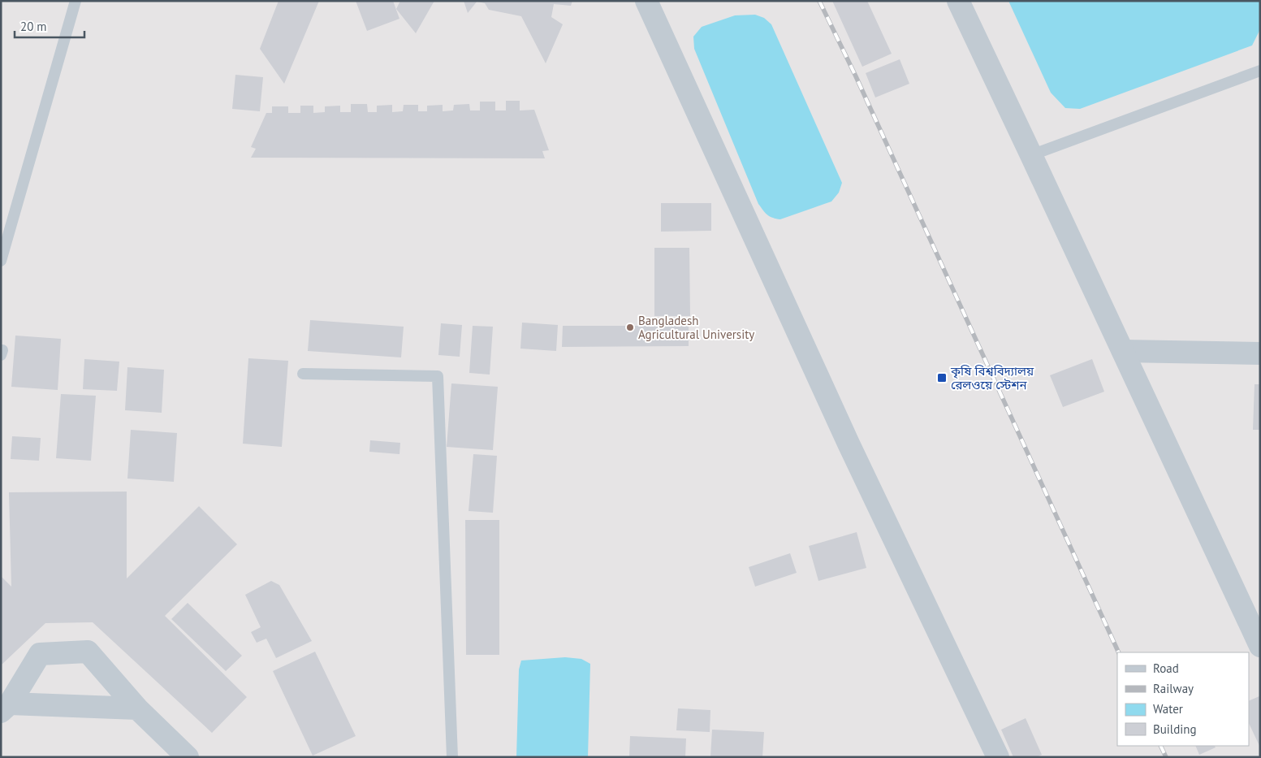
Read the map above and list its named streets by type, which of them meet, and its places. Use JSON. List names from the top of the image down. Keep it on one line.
{"places":{"other":["Bangladesh Agricultural University"],"transit":["কৃষি বিশ্ববিদ্যালয় রেলওয়ে স্টেশন"]},"legend":["Road","Railway","Water","Building"],"scale_bar":"20 m"}
